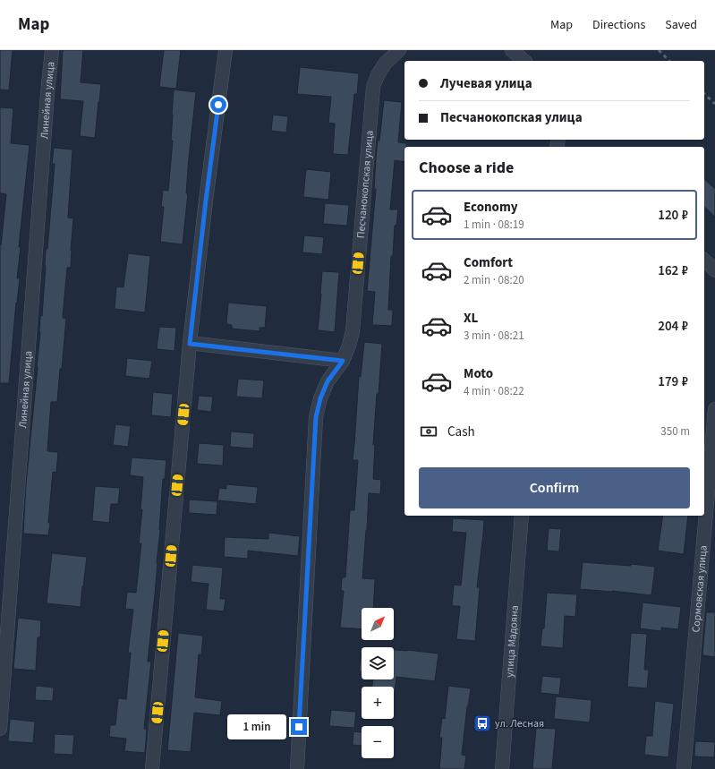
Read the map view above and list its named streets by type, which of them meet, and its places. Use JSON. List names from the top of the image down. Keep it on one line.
{"streets":{"street":["Линейная улица","Песчанокопская улица","Сормовская улица","улица Мадояна"]},"places":{"bus stop":["ул. Лесная"]},"north":"top right","page":{"header":"Map","nav":["Map","Directions","Saved"],"banner":["Лучевая улица","Песчанокопская улица"],"heading":"Choose a ride","list":[{"name":"Economy","note":"1 min · 08:19","value":"120 ₽"},{"name":"Comfort","note":"2 min · 08:20","value":"162 ₽"},{"name":"XL","note":"3 min · 08:21","value":"204 ₽"},{"name":"Moto","note":"4 min · 08:22","value":"179 ₽"}],"pay":["Cash","350 m"],"buttons":"Confirm","map_buttons":["+","−"],"bubble":"1 min"}}
